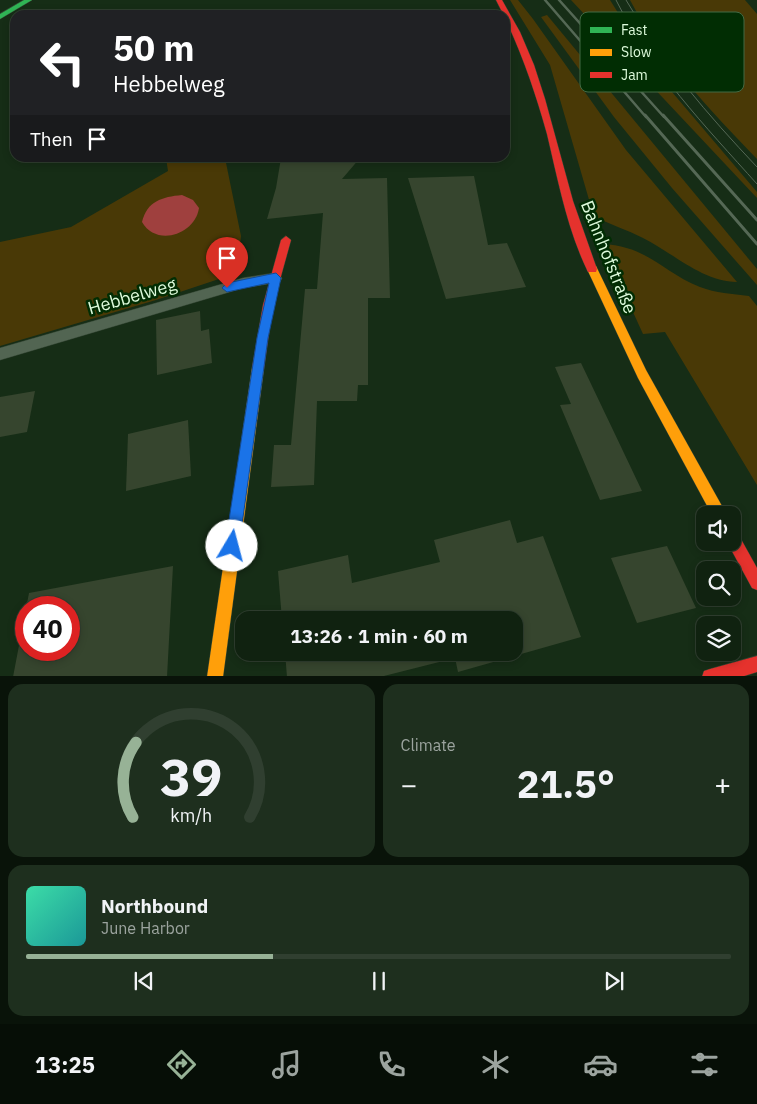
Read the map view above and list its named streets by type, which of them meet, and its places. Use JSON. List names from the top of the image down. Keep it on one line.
{"streets":{"street":["Bahnhofstraße"],"lane":["Hebbelweg"]},"legend":["Fast","Slow","Jam"],"page":{"turn":["50 m","Hebbelweg"],"then":"Then","limit":"40","trip":"13:26 · 1 min · 60 m","tile":"Climate","heat":["−","21.5°","+"],"song":["Northbound","June Harbor"],"tabs":"13:25","gauge":["39","km/h"]}}
